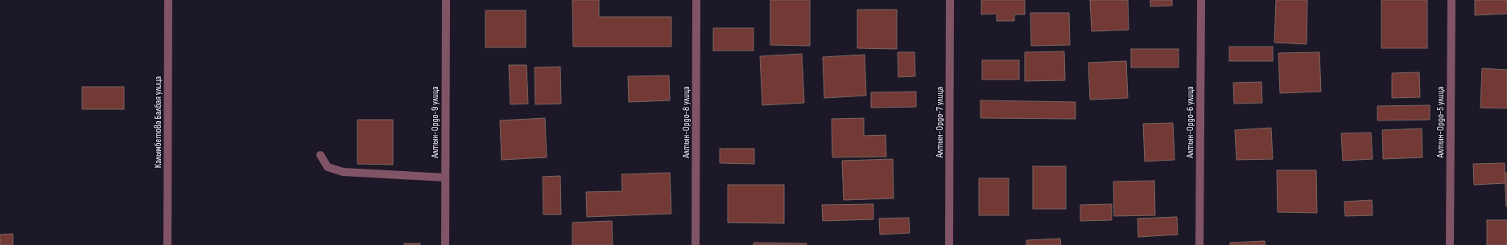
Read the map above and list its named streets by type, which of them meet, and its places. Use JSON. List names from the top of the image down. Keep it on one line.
{"streets":{"street":["Калымбетова Балбая улица","Алтын-Ордо-9 улица","Алтын-Ордо-8 улица","Алтын-Ордо-7 улица","Алтын-Ордо-6 улица","Алтын-Ордо-5 улица"]}}
